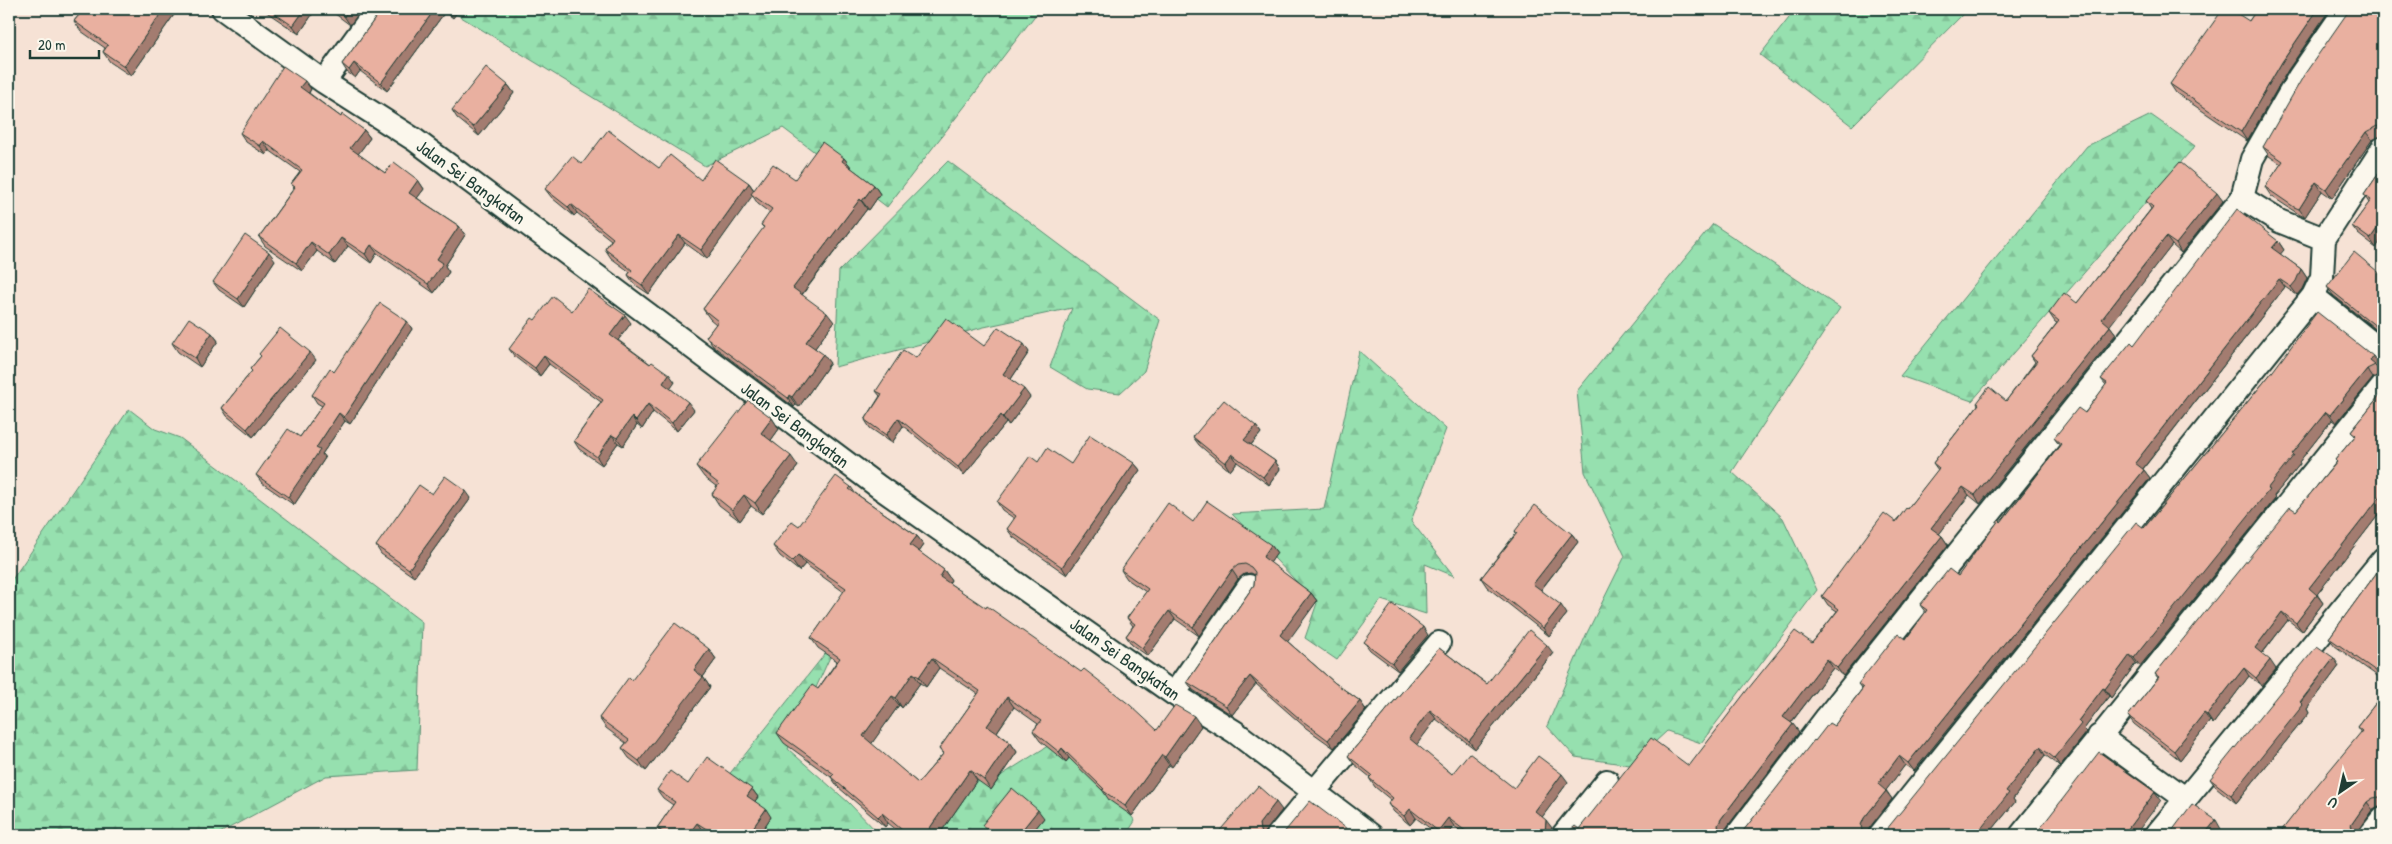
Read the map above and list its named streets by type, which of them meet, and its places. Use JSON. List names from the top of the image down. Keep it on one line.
{"streets":{"street":["Jalan Sei Bangkatan"]},"scale_bar":"20 m","north":"bottom left"}
